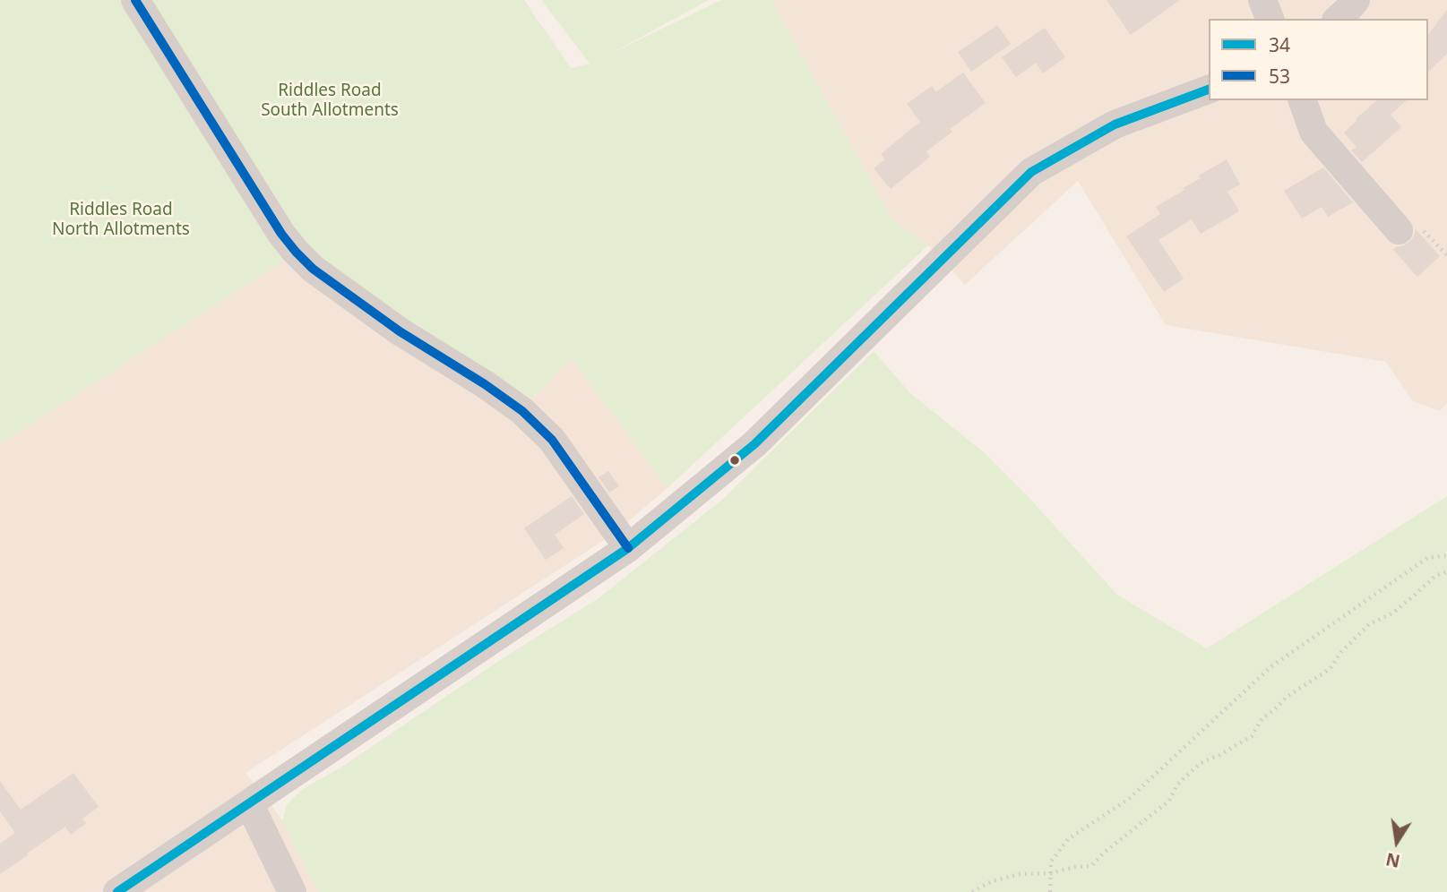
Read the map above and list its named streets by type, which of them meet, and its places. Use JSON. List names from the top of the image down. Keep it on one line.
{"parks":["Riddles Road South Allotments","Riddles Road North Allotments"],"lines":["transit line 53","transit line 34"],"legend":["34","53"],"north":"bottom"}
